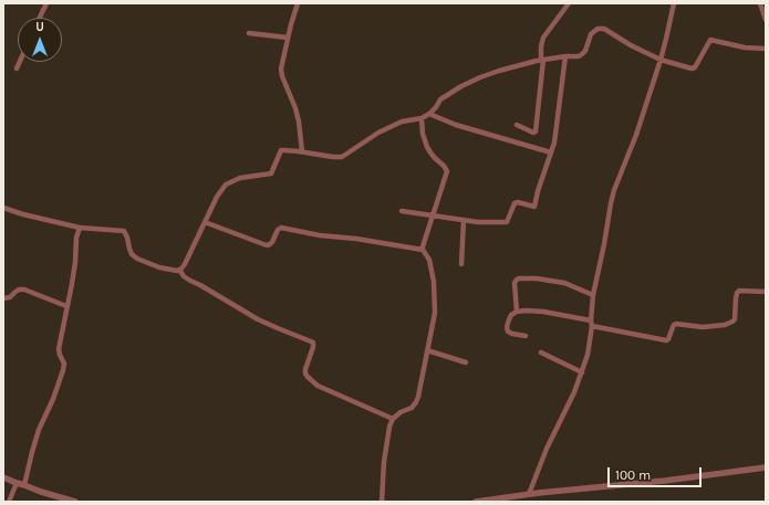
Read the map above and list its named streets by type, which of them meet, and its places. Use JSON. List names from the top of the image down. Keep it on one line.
{"scale_bar":"100 m","north":"top"}
